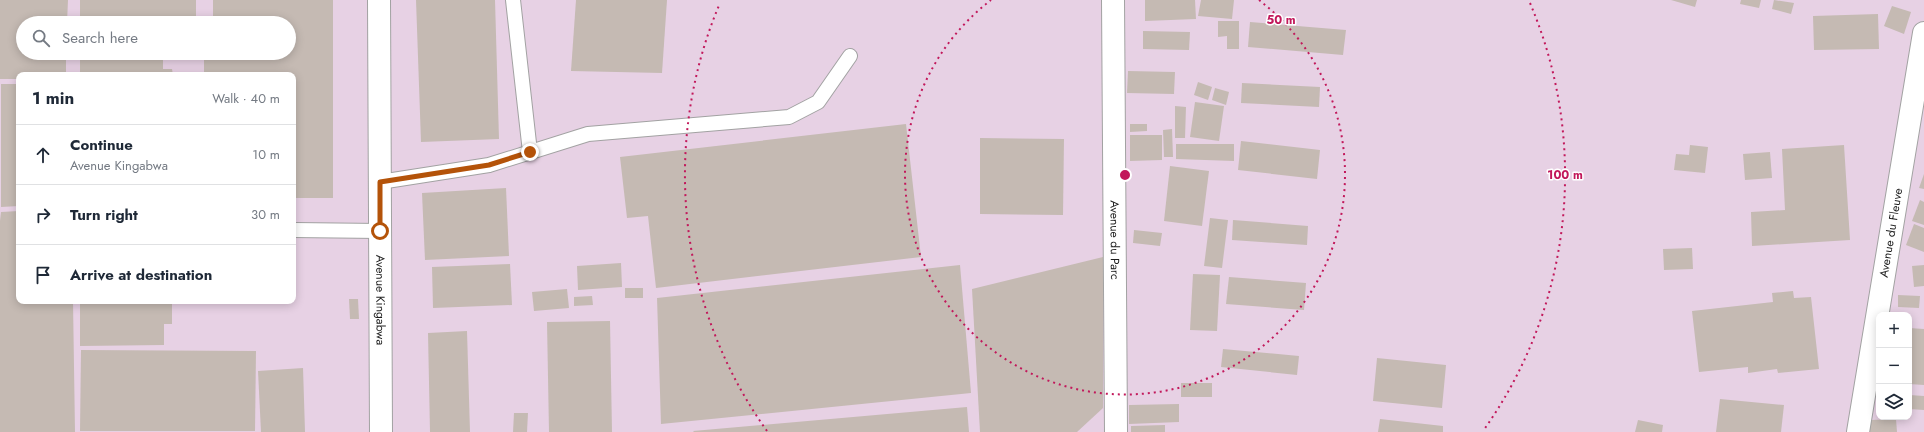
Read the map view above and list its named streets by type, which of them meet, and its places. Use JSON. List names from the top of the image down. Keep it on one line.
{"streets":{"street":["Avenue du Fleuve","Avenue du Parc","Avenue Kingabwa"]},"page":{"search":"Search here","heading":["1 min","Walk · 40 m"],"list":[["Continue","Avenue Kingabwa","10 m"],["Turn right","30 m"],"Arrive at destination"],"map_buttons":["+","−"]},"rings":["50 m","100 m"]}
